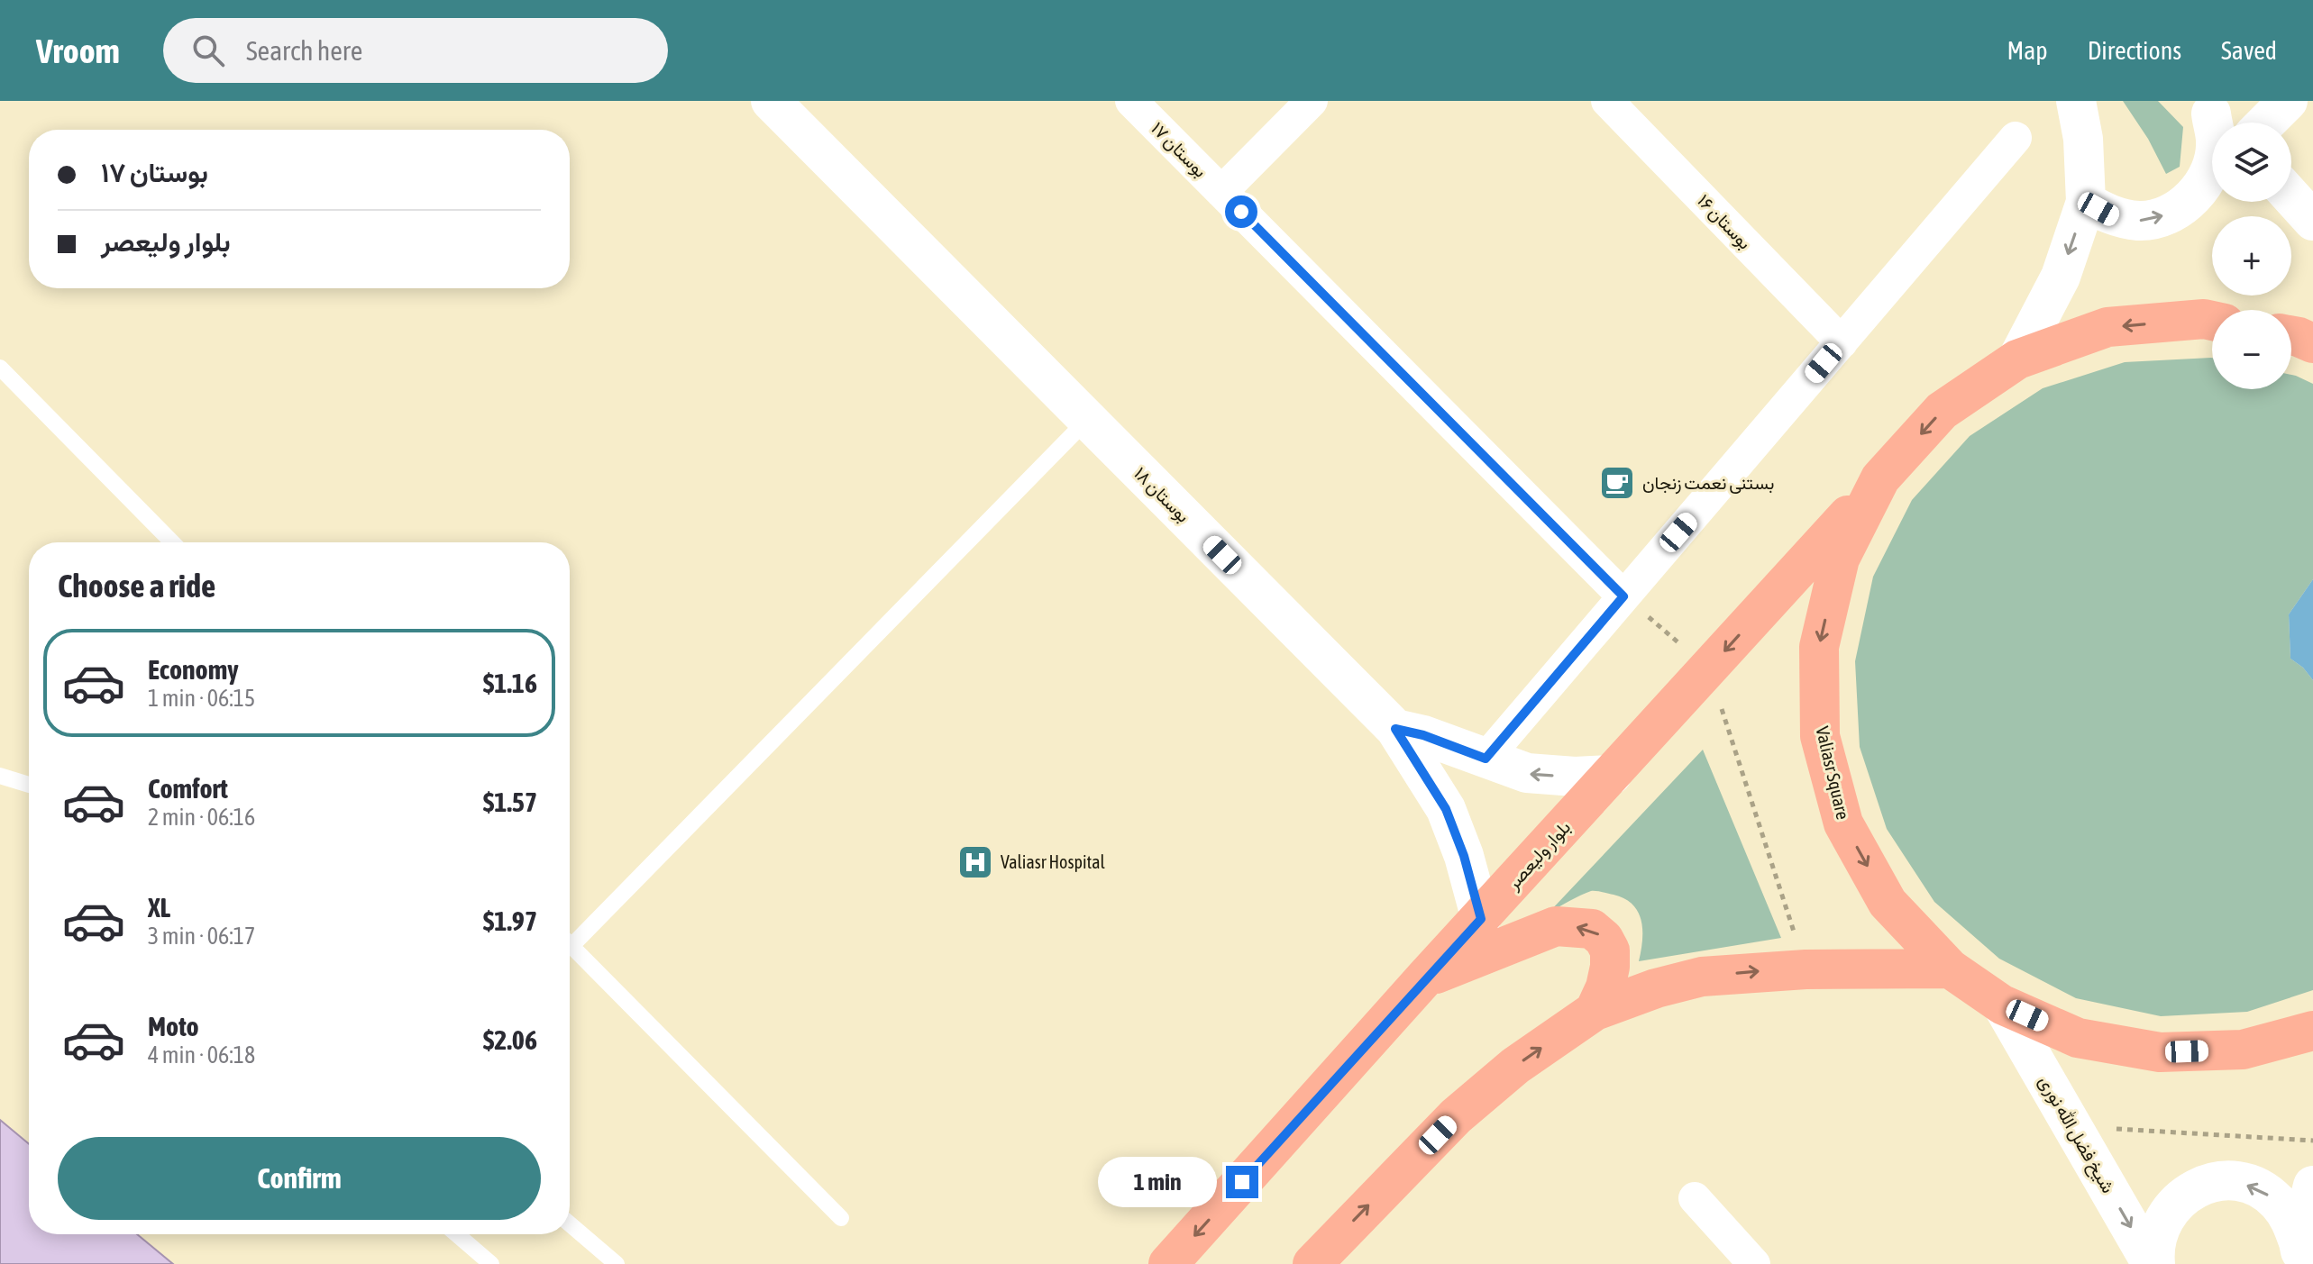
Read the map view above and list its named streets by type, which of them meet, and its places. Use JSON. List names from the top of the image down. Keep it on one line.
{"streets":{"main road":["Valiasr Square","بلوار ولیعصر"],"street":["بوستان ۱۷","بوستان ۱۶","بوستان ۱۸","شیخ فضل الله نوری"]},"crossings":[["بوستان ۱۸","بلوار ولیعصر"],["Valiasr Square","بلوار ولیعصر"],["Valiasr Square","شیخ فضل الله نوری"]],"one_way":["شیخ فضل الله نوری"],"places":{"cafe":["بستنی نعمت زنجان"],"hospital":["Valiasr Hospital"]},"page":{"header":"Vroom","search":"Search here","nav":["Map","Directions","Saved"],"map_buttons":["+","−"],"banner":["بوستان ۱۷","بلوار ولیعصر"],"heading":"Choose a ride","list":[{"name":"Economy","note":"1 min · 06:15","value":"$1.16"},{"name":"Comfort","note":"2 min · 06:16","value":"$1.57"},{"name":"XL","note":"3 min · 06:17","value":"$1.97"},{"name":"Moto","note":"4 min · 06:18","value":"$2.06"}],"buttons":"Confirm","bubble":"1 min"}}
